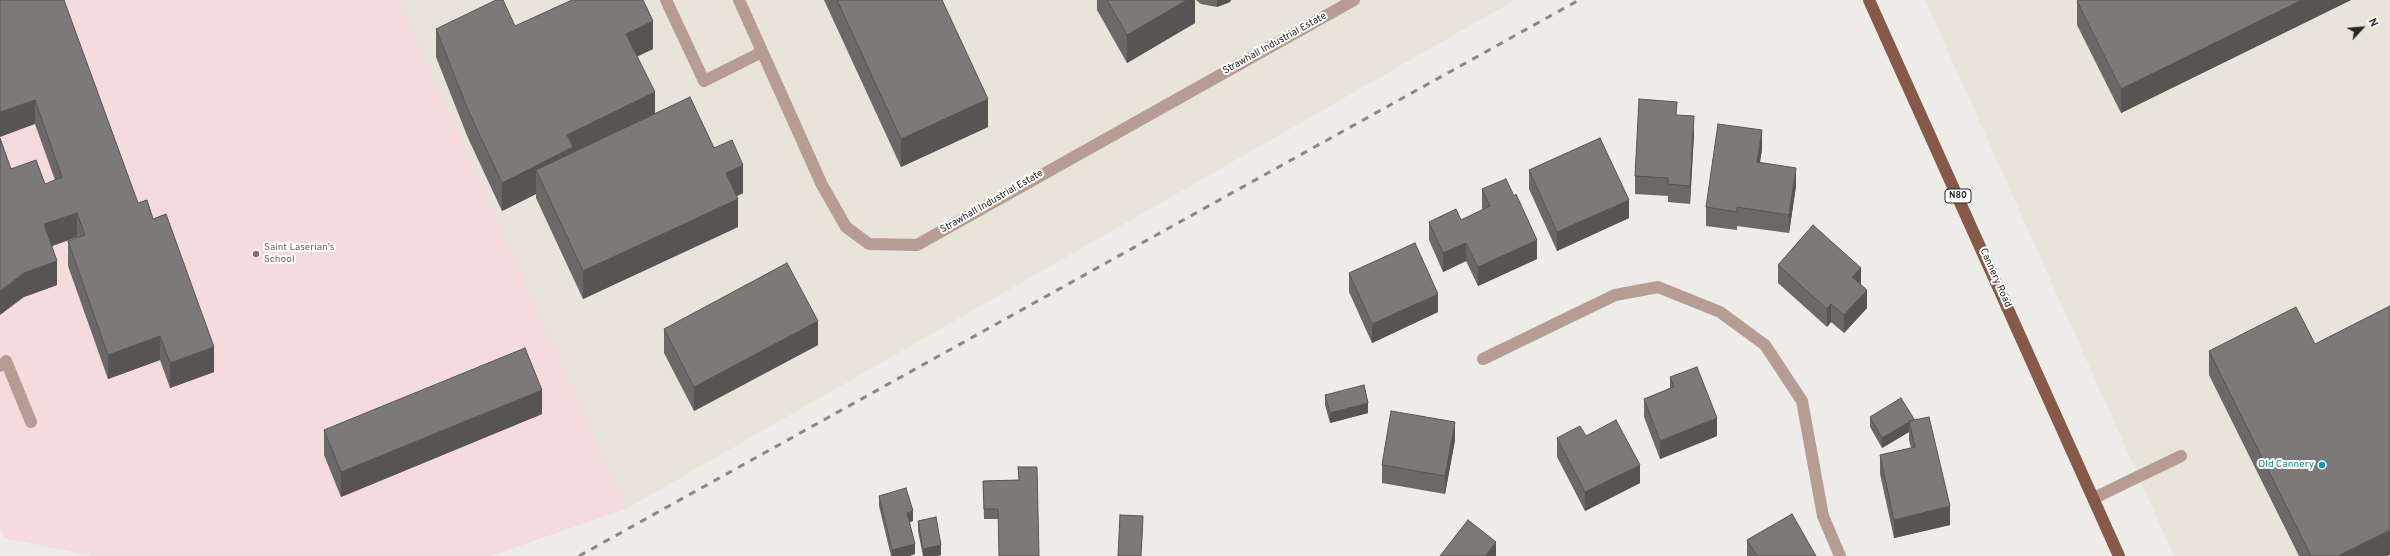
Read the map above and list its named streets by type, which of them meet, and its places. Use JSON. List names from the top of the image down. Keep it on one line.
{"streets":{"main road":["N80","Cannery Road"],"street":["Strawhall Industrial Estate"]},"places":["Saint Laserian's School","Old Cannery"],"north":"top right"}
